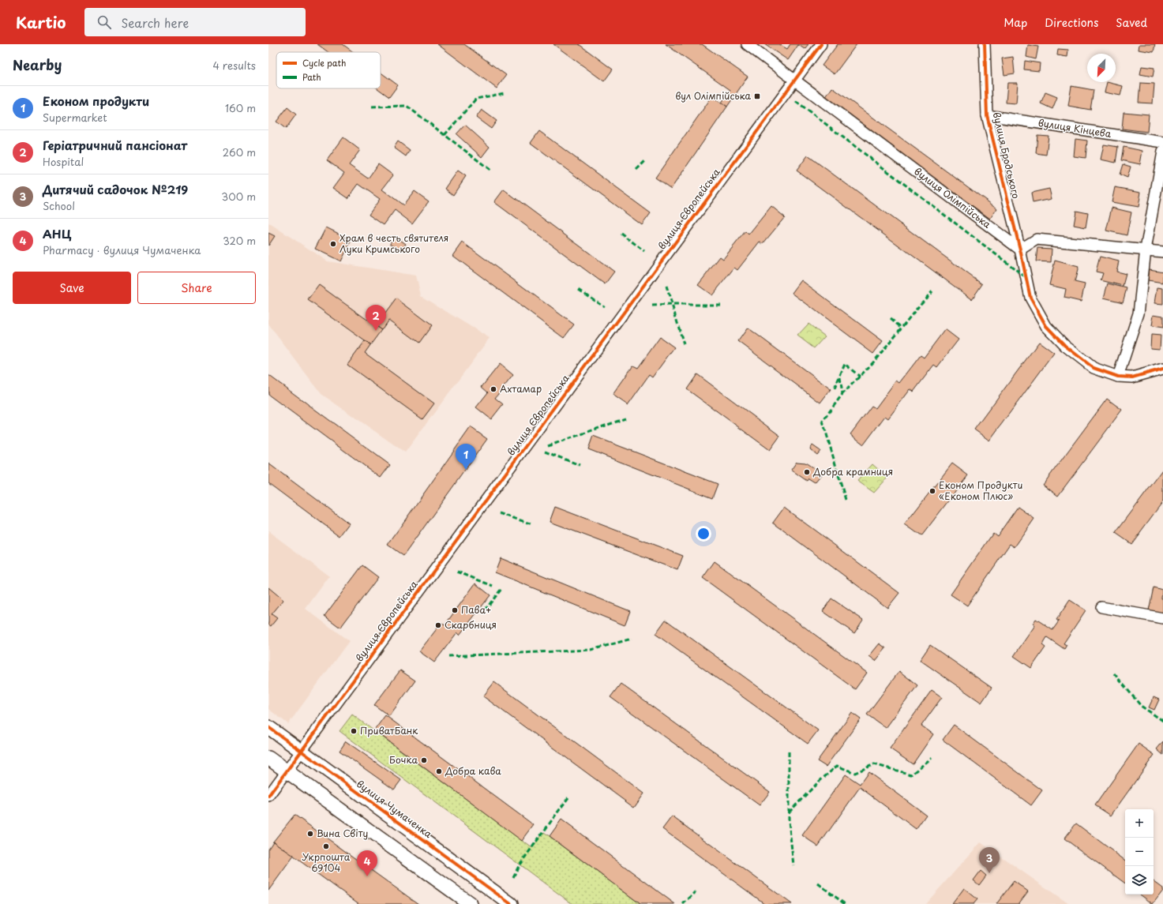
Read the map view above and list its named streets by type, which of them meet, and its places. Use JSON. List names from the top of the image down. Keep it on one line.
{"streets":{"street":["вулиця Кінцева","вулиця Бродського","вулиця Олімпійська","вулиця Європейська","вулиця Чумаченка"]},"crossings":[["вулиця Кінцева","вулиця Бродського"],["вулиця Бродського","вулиця Олімпійська"],["вулиця Олімпійська","вулиця Європейська"],["вулиця Європейська","вулиця Чумаченка"]],"places":{"transit":["вул Олімпійська"],"other":["Храм в честь святителя Луки Кримського","Ахтамар","Добра крамниця","Економ Продукти «Економ Плюс»","Пава+","Скарбниця","ПриватБанк","Бочка","Добра кава","Вина Світу","Укрпошта 69104"]},"legend":["Cycle path","Path"],"north":"bottom left","page":{"header":"Kartio","search":"Search here","nav":["Map","Directions","Saved"],"heading":["Nearby","4 results"],"list":[{"mark":"1","name":"Економ продукти","note":"Supermarket","value":"160 m"},{"mark":"2","name":"Геріатричний пансіонат","note":"Hospital","value":"260 m"},{"mark":"3","name":"Дитячий садочок №219","note":"School","value":"300 m"},{"mark":"4","name":"АНЦ","note":"Pharmacy · вулиця Чумаченка","value":"320 m"}],"buttons":["Save","Share"],"pins":["2","1","3","4"],"map_buttons":["+","−"]}}
